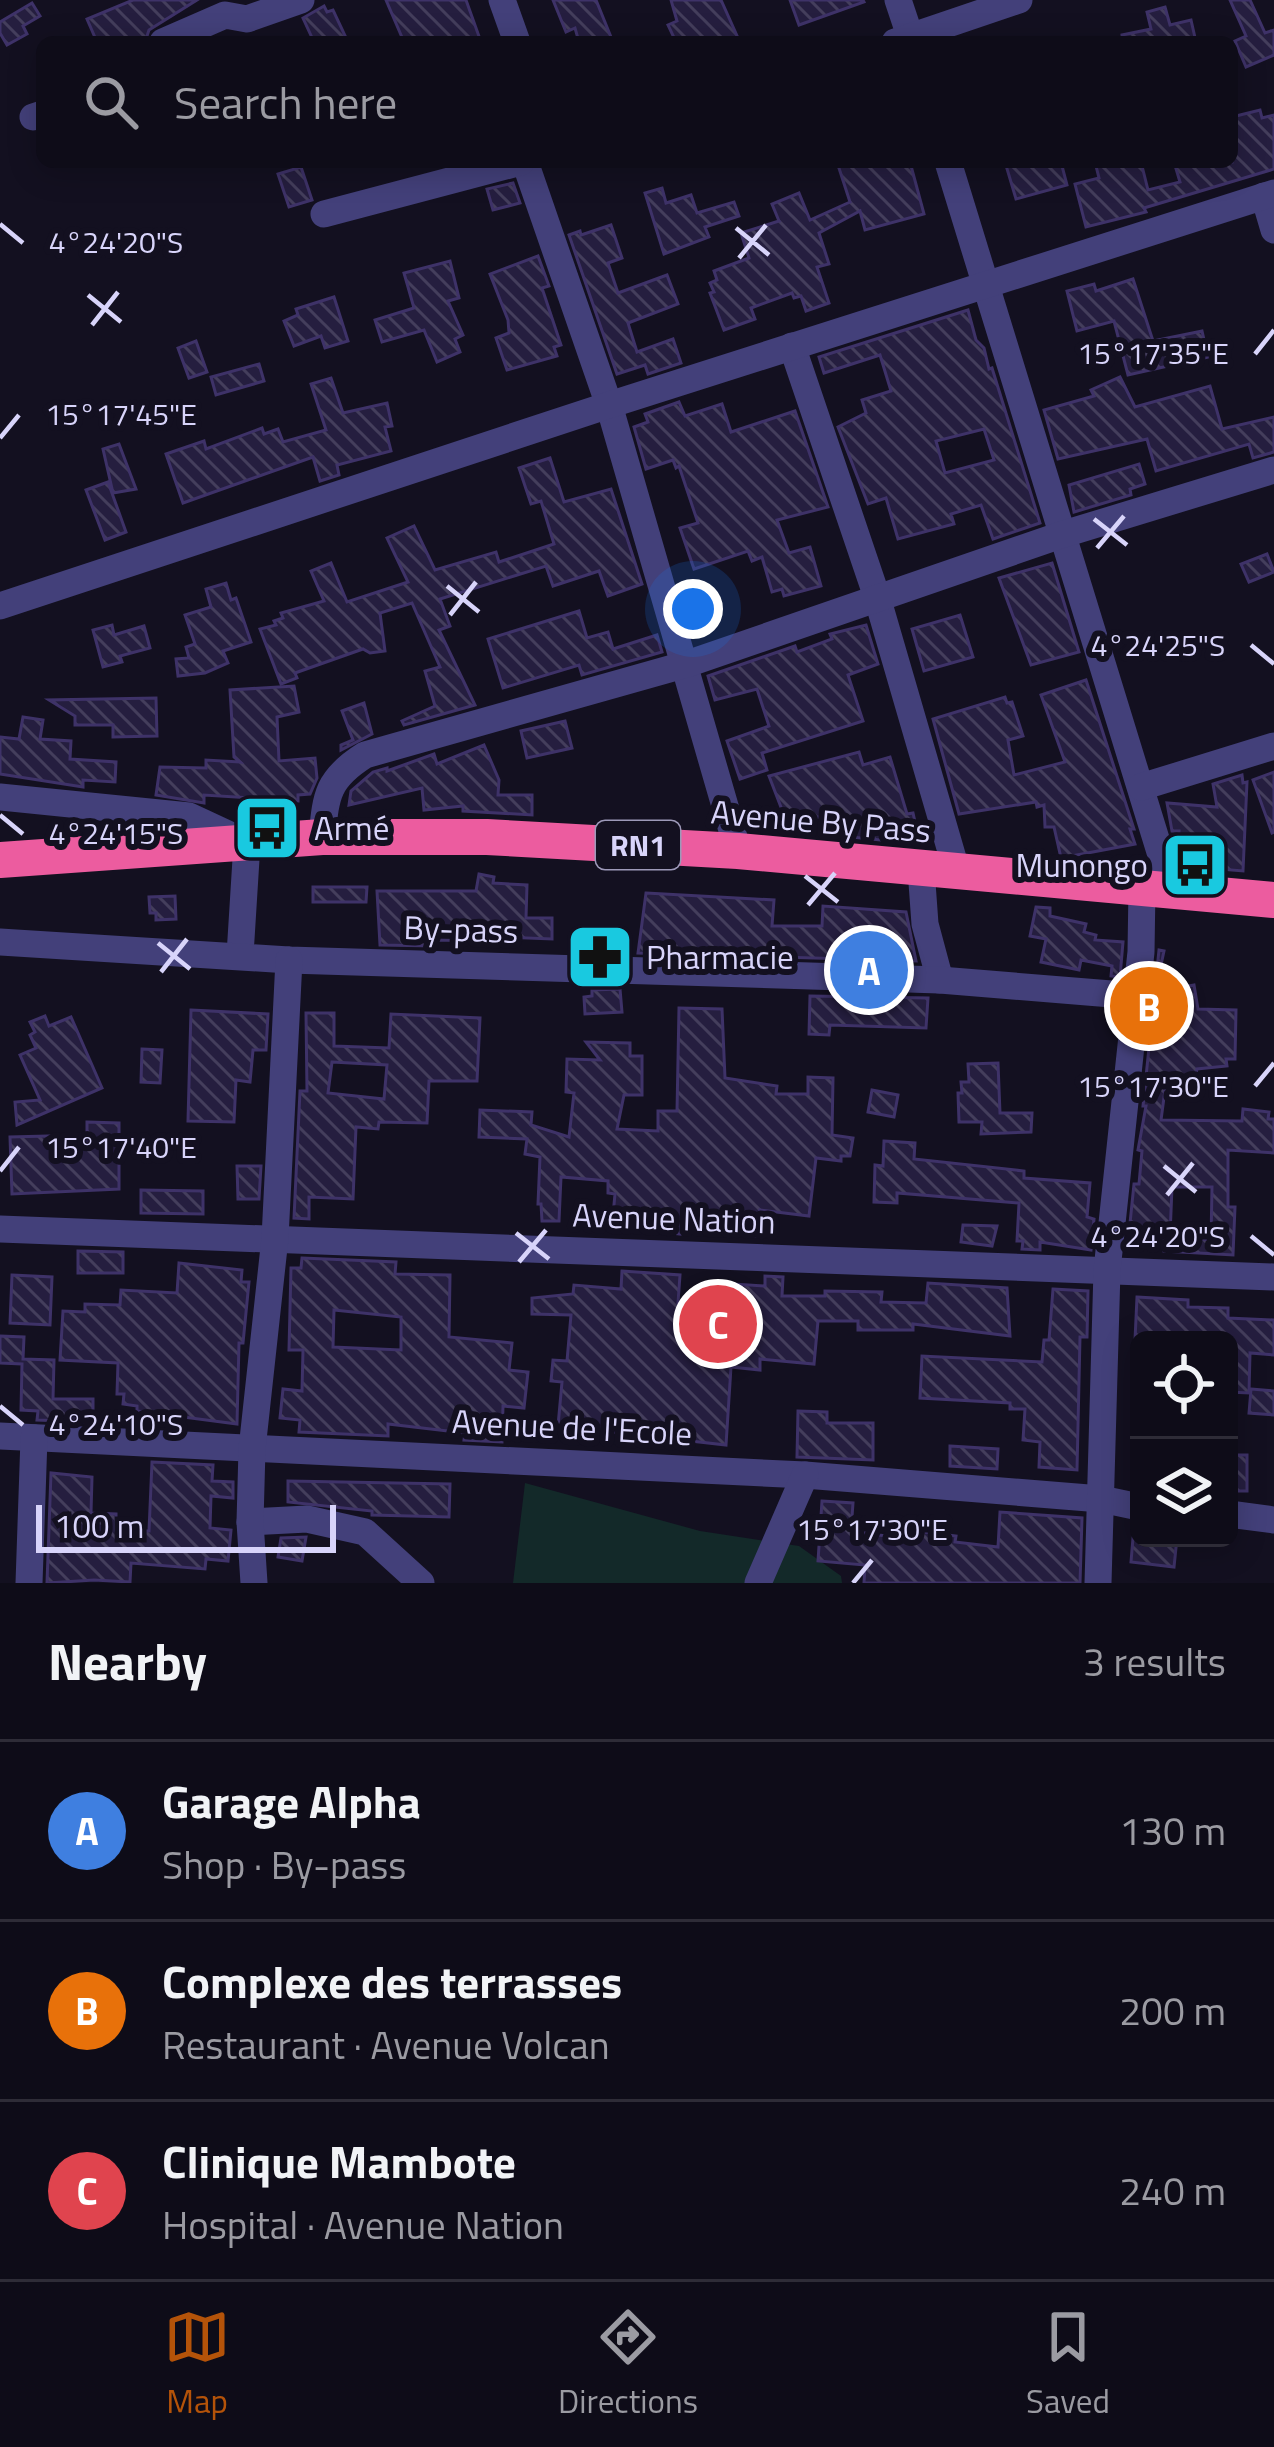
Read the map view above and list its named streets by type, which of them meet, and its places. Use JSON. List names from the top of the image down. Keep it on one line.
{"streets":{"highway":["Avenue By Pass","RN1"],"street":["By-pass","Avenue Nation","Avenue de l'Ecole"]},"places":{"bus stop":["Armé","Munongo"],"pharmacy":["Pharmacie"]},"scale_bar":"100 m","page":{"search":"Search here","pins":["A","B","C"],"scale":"100 m","heading":["Nearby","3 results"],"list":[{"mark":"A","name":"Garage Alpha","note":"Shop · By-pass","value":"130 m"},{"mark":"B","name":"Complexe des terrasses","note":"Restaurant · Avenue Volcan","value":"200 m"},{"mark":"C","name":"Clinique Mambote","note":"Hospital · Avenue Nation","value":"240 m"}],"nav":["Map","Directions","Saved"]},"coordinates":["4°24'20\"S","15°17'35\"E","15°17'45\"E","4°24'25\"S","4°24'15\"S","15°17'30\"E","15°17'40\"E","4°24'10\"S"]}
